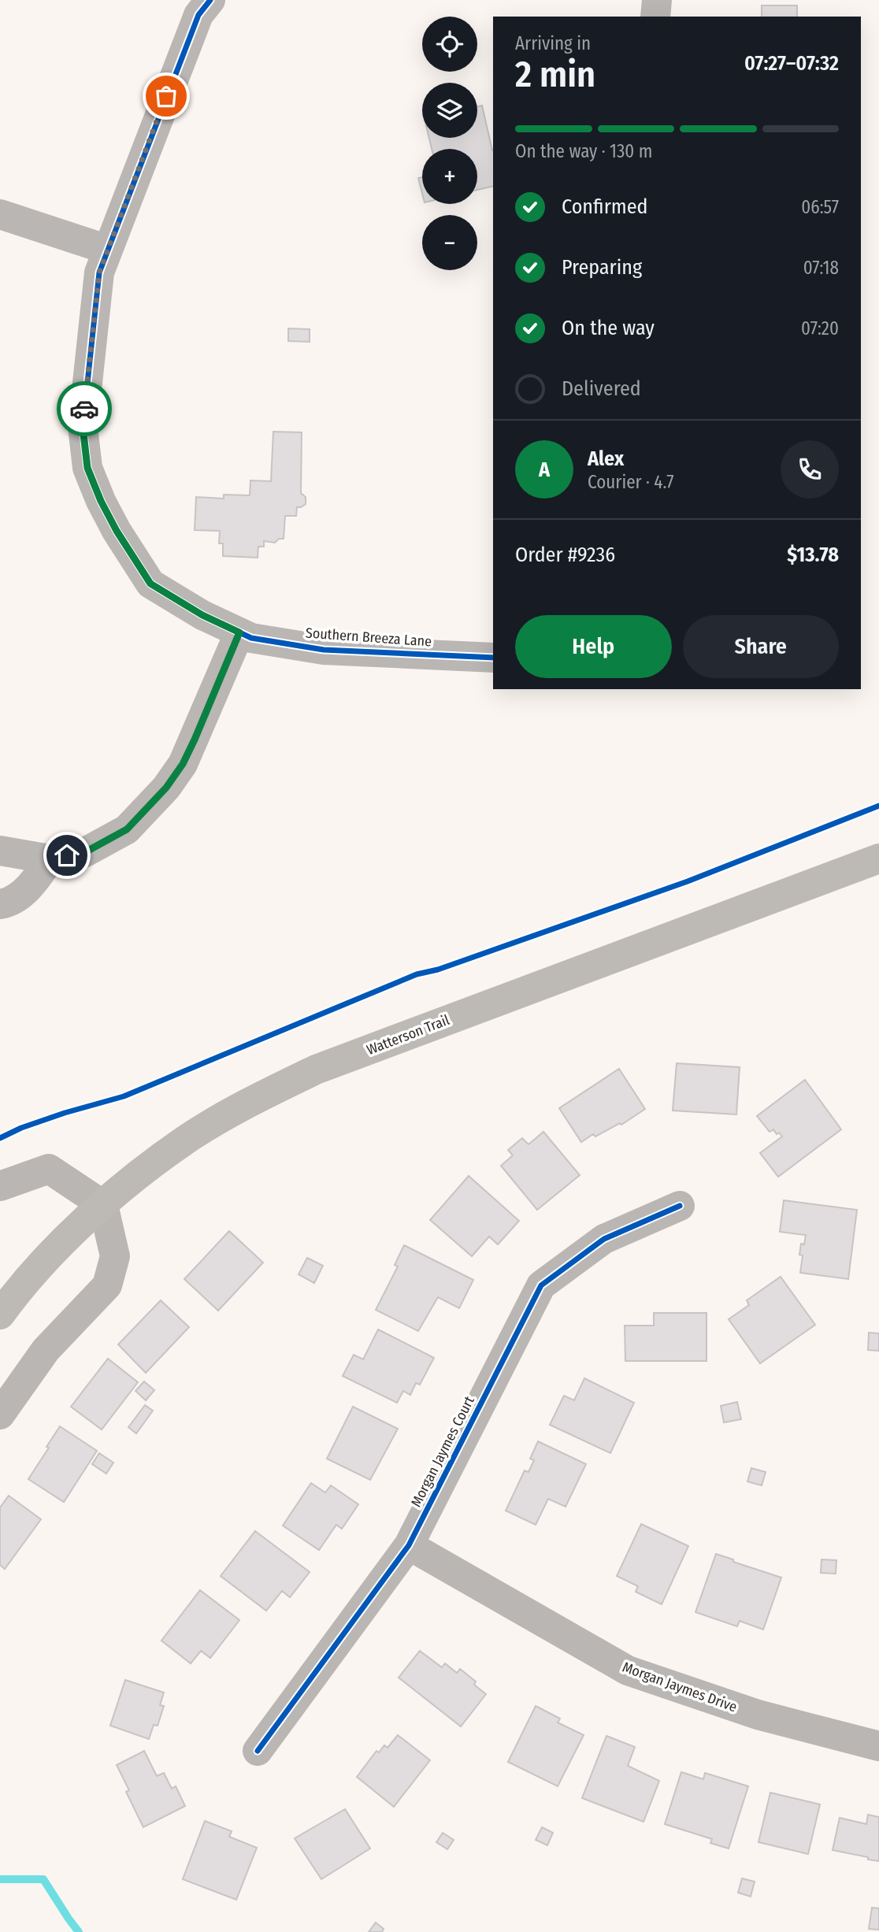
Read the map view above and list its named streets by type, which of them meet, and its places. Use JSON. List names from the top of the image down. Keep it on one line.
{"streets":{"main road":["Watterson Trail"],"street":["Southern Breeza Lane","Morgan Jaymes Court","Morgan Jaymes Drive"]},"crossings":[["Morgan Jaymes Court","Morgan Jaymes Drive"]],"page":{"map_buttons":["+","−"],"heading":["2 min","Arriving in","07:27–07:32"],"panel":["Alex","Courier · 4.7","Order #9236","$13.78"],"bar":"On the way · 130 m","list":[["Confirmed","06:57"],["Preparing","07:18"],["On the way","07:20"],"Delivered"],"round":"A","buttons":["Help","Share"]}}
